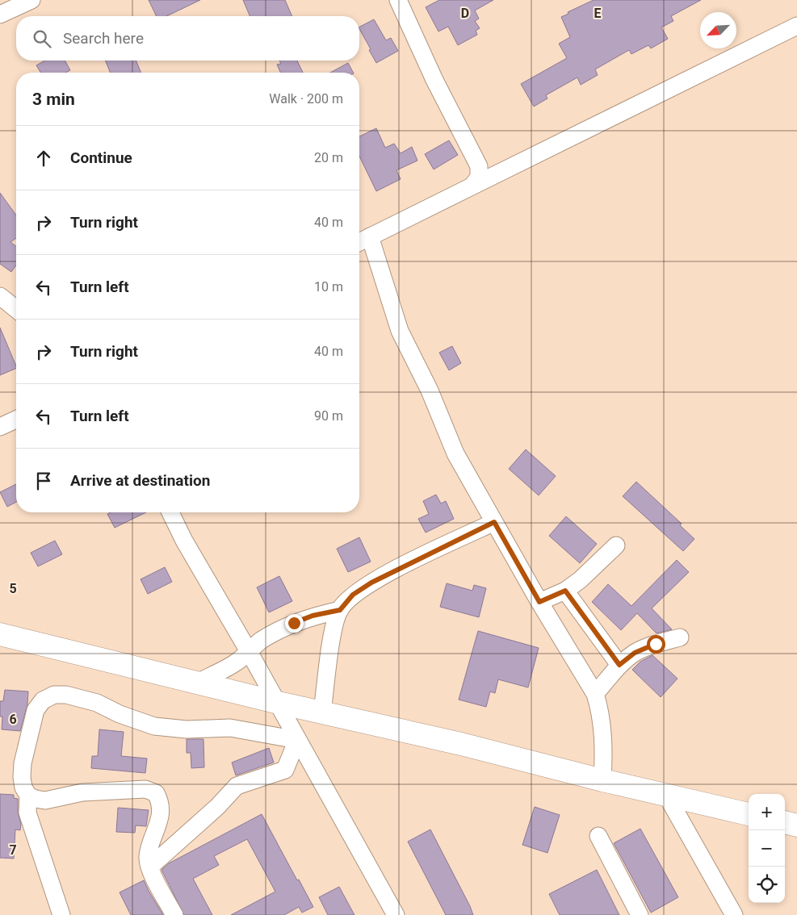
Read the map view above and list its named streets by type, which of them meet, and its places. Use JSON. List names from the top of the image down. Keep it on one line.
{"north":"bottom left","page":{"search":"Search here","heading":["3 min","Walk · 200 m"],"list":[["Continue","20 m"],["Turn right","40 m"],["Turn left","10 m"],["Turn right","40 m"],["Turn left","90 m"],"Arrive at destination"],"map_buttons":["+","−"]},"grid":{"columns":["D","E"],"rows":["5","6","7"]}}
